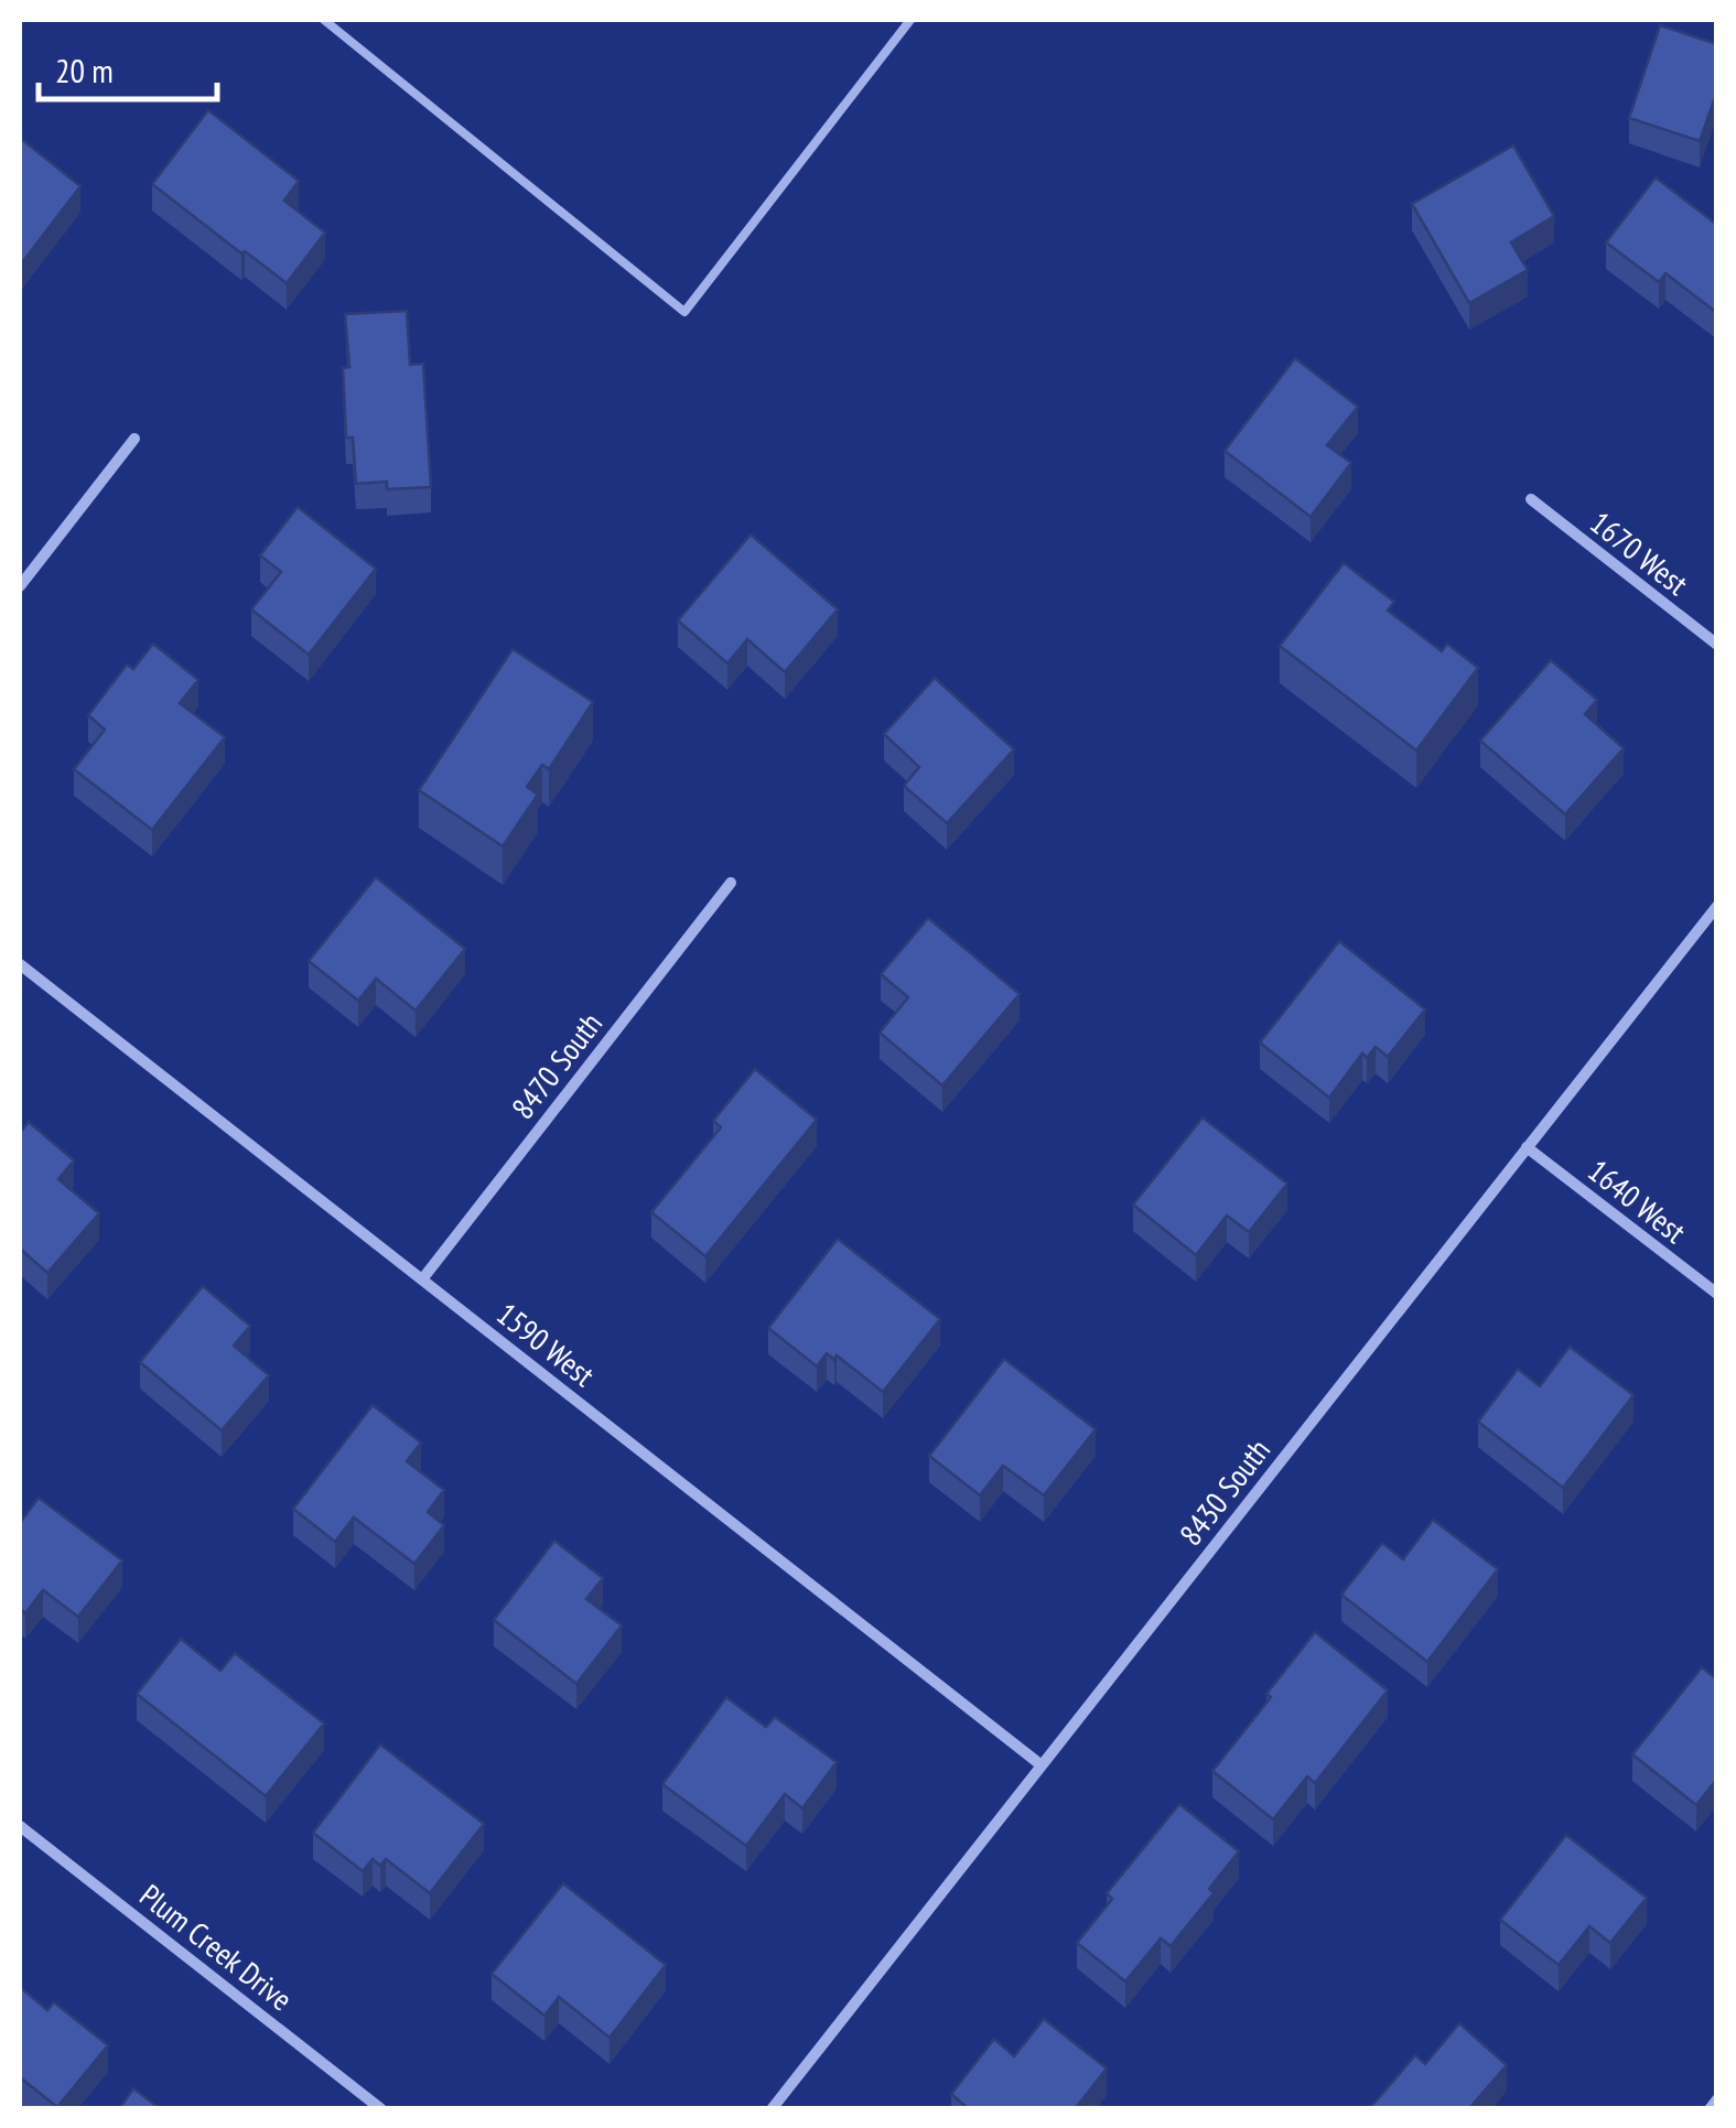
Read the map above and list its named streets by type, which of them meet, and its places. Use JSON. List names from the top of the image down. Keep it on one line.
{"streets":{"street":["1670 West","8470 South","1640 West","1590 West","8430 South","Plum Creek Drive"]},"crossings":[["8470 South","1590 West"],["1640 West","8430 South"],["1590 West","8430 South"]],"scale_bar":"20 m"}
